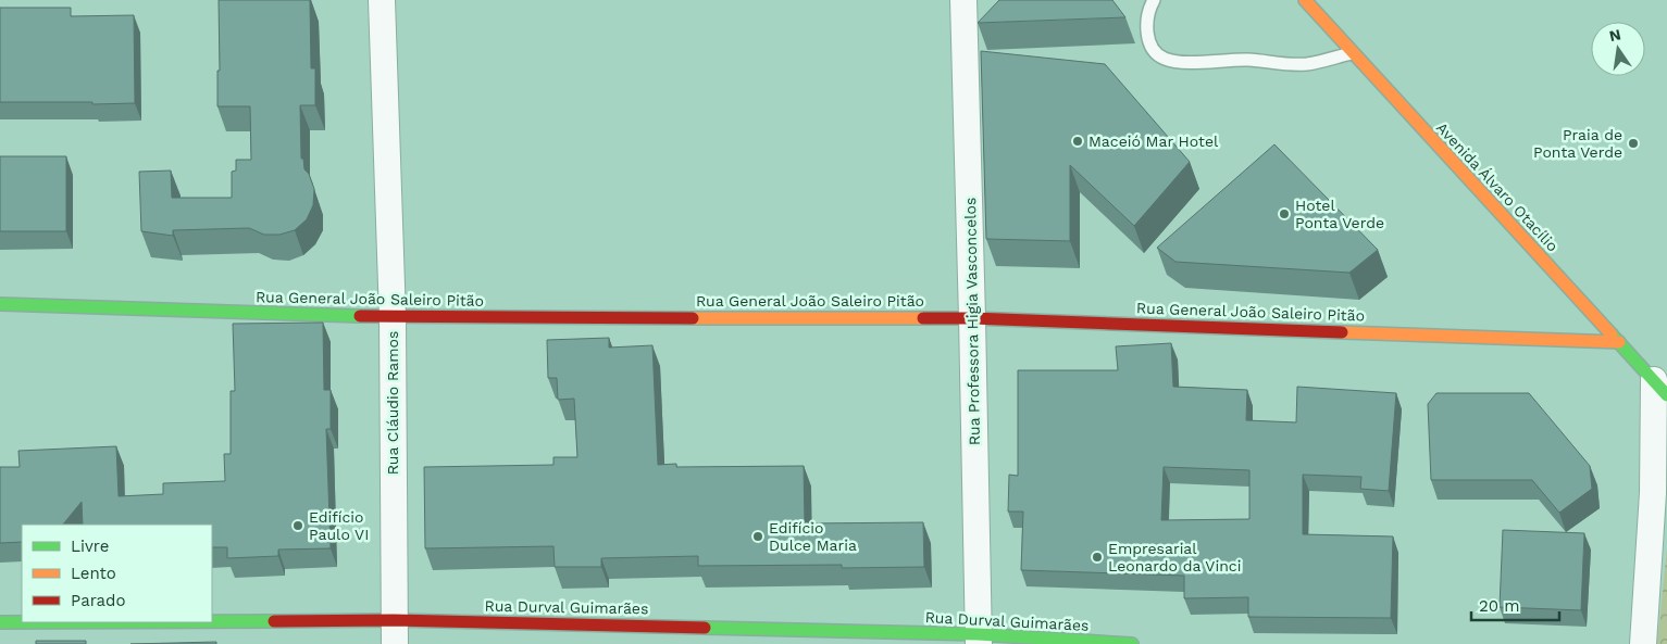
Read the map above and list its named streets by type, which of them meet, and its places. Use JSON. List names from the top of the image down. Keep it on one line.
{"streets":{"street":["Avenida Álvaro Otacílio","Rua General João Saleiro Pitão","Rua Professora Higia Vasconcelos","Rua Cláudio Ramos","Rua Durval Guimarães"]},"crossings":[["Avenida Álvaro Otacílio","Rua General João Saleiro Pitão"],["Rua General João Saleiro Pitão","Rua Professora Higia Vasconcelos"],["Rua General João Saleiro Pitão","Rua Cláudio Ramos"],["Rua Professora Higia Vasconcelos","Rua Durval Guimarães"],["Rua Cláudio Ramos","Rua Durval Guimarães"]],"places":["Maceió Mar Hotel","Praia de Ponta Verde","Hotel Ponta Verde","Edifício Paulo VI","Edifício Dulce Maria","Empresarial Leonardo da Vinci"],"legend":["Livre","Lento","Parado"],"scale_bar":"20 m","north":"top"}
